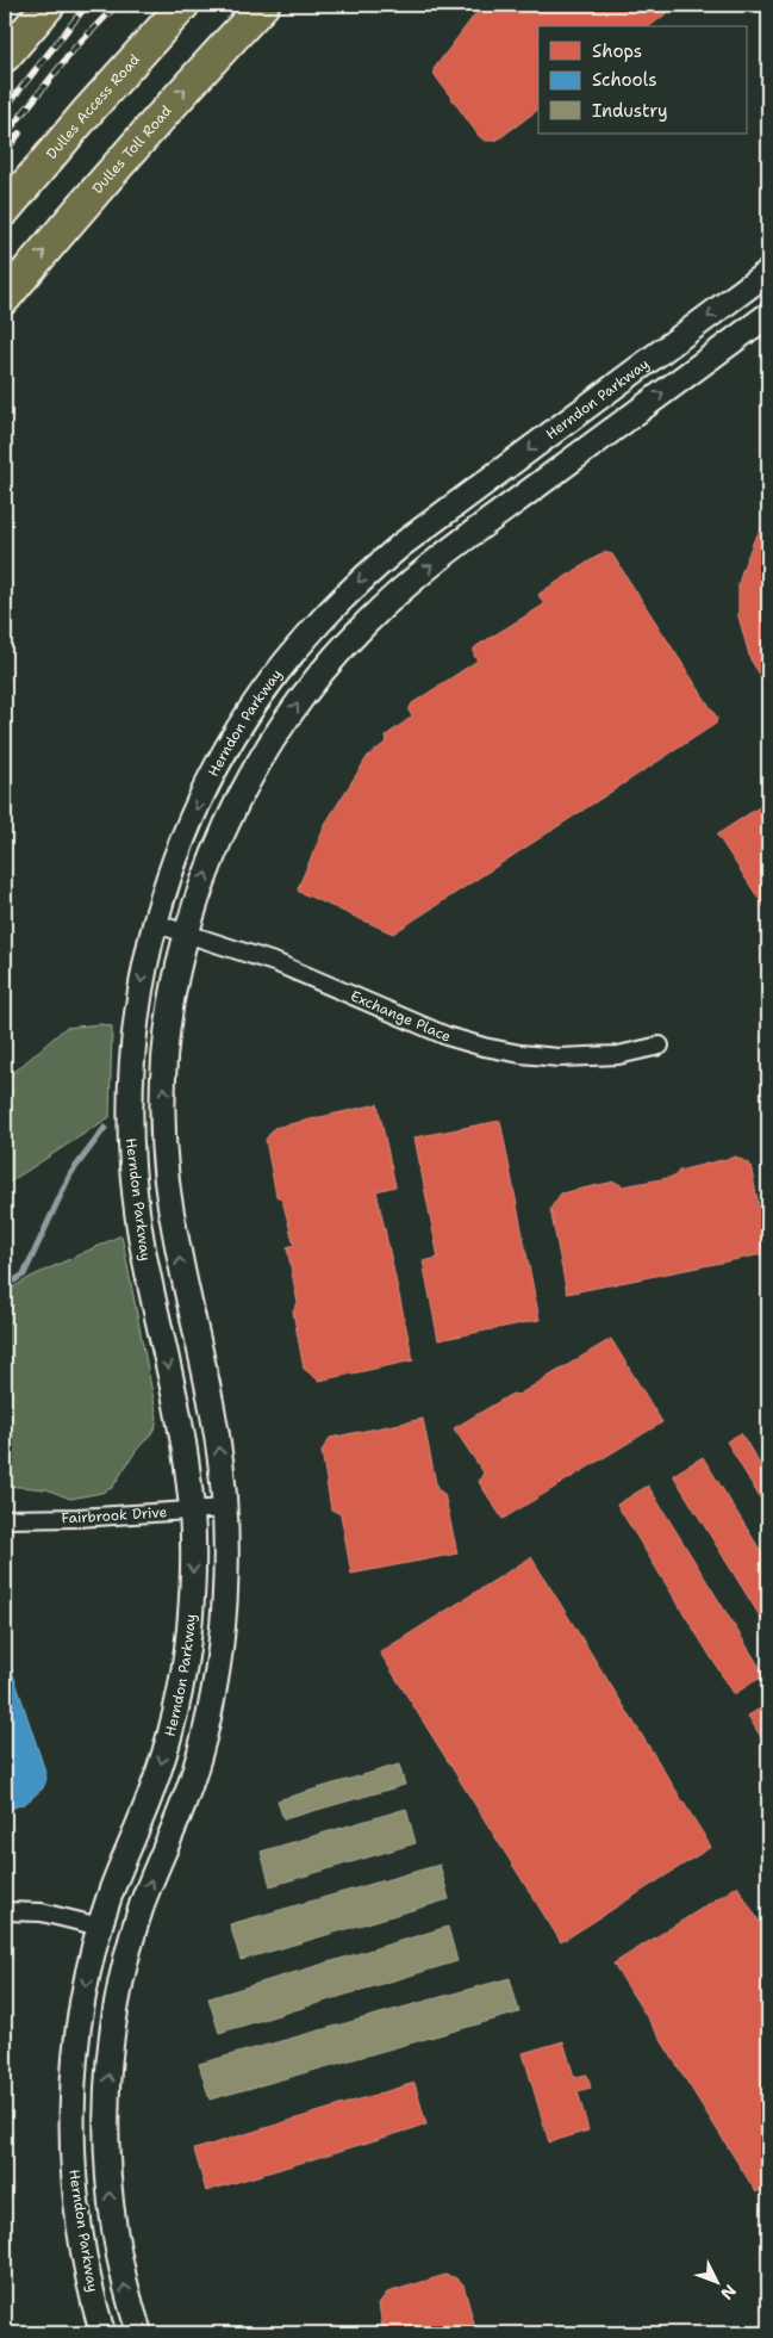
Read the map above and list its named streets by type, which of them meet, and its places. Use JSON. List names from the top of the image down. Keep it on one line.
{"streets":{"highway":["Dulles Access Road","Dulles Toll Road"],"main road":["Herndon Parkway"],"street":["Exchange Place","Fairbrook Drive"]},"crossings":[["Herndon Parkway","Exchange Place"],["Herndon Parkway","Fairbrook Drive"]],"one_way":["Dulles Toll Road"],"legend":["Shops","Schools","Industry"],"north":"bottom right"}
